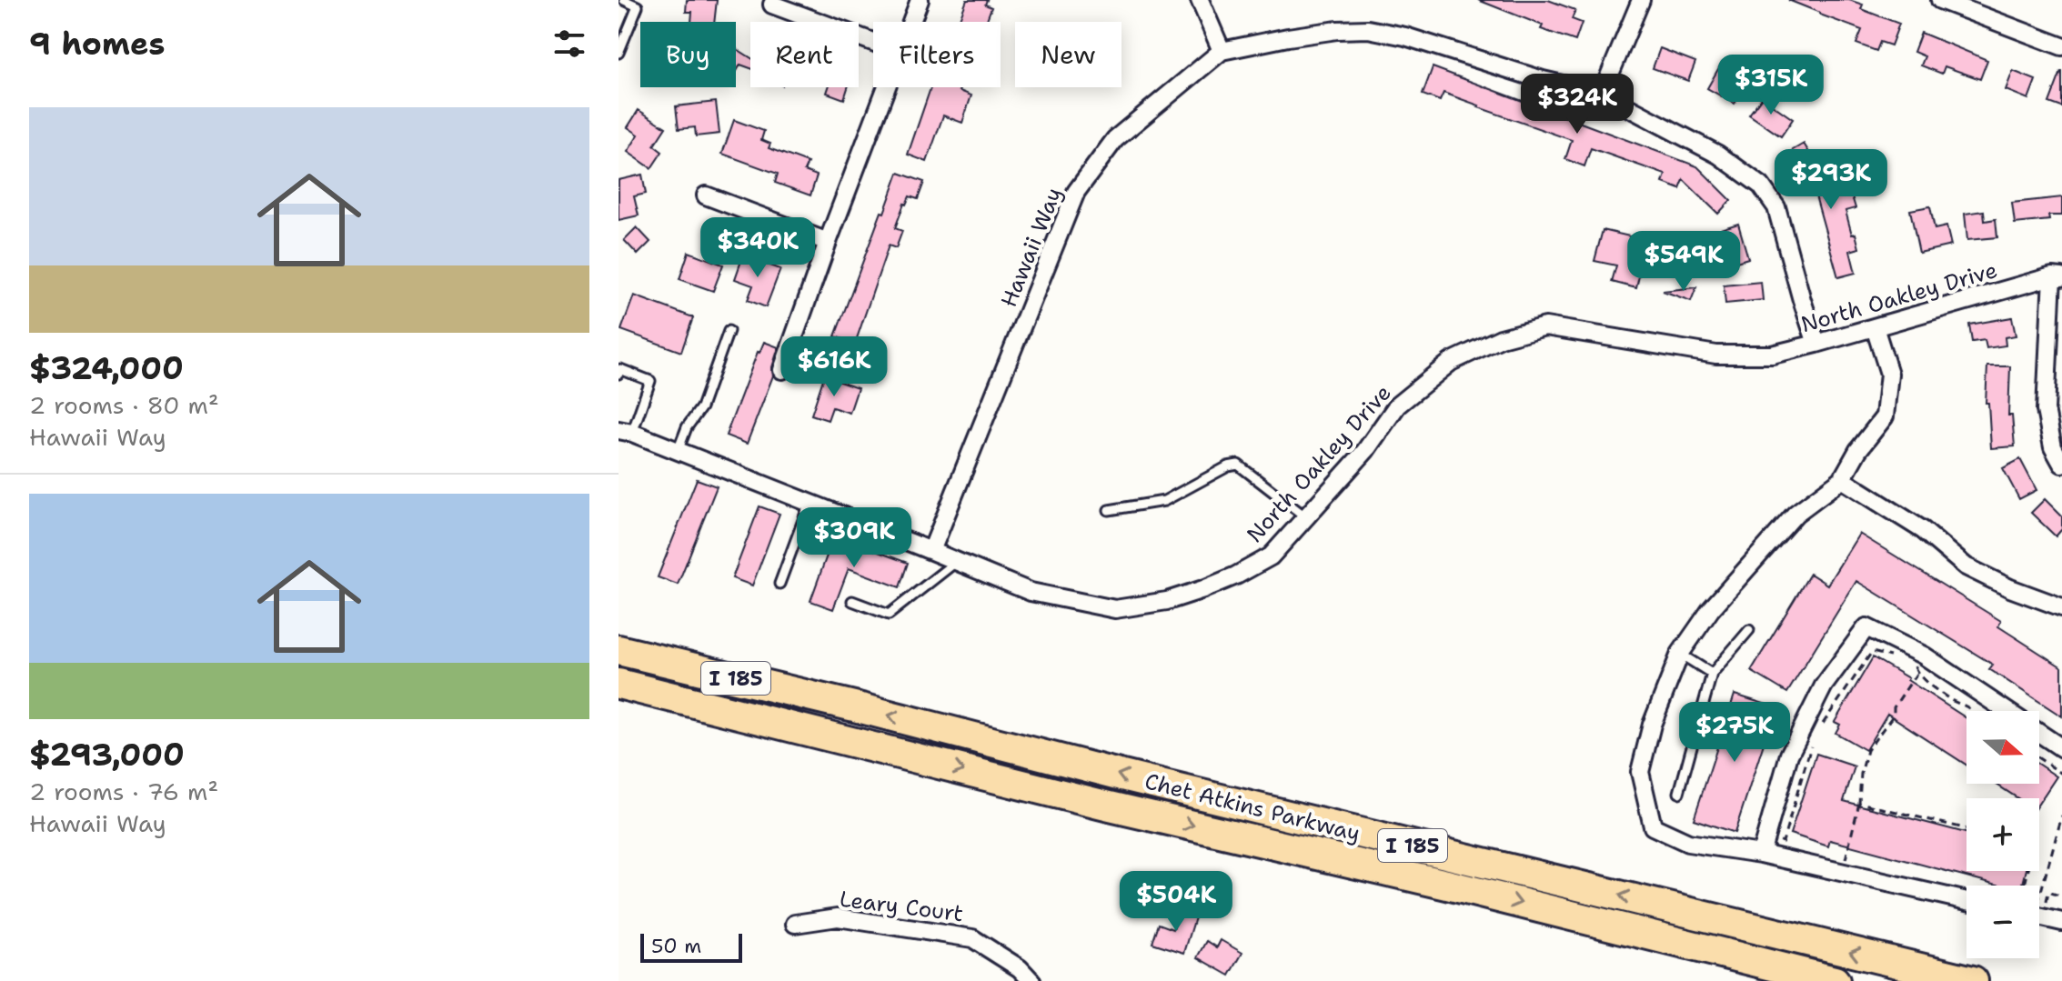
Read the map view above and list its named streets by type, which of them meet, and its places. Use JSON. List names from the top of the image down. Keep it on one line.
{"streets":{"highway":["I 185","Chet Atkins Parkway"],"street":["Hawaii Way","North Oakley Drive","Leary Court"]},"crossings":[["Hawaii Way","North Oakley Drive"]],"scale_bar":"50 m","north":"right","page":{"heading":"9 homes","chip":["Buy","Rent","Filters","New"],"price":["$315K","$324K","$293K","$340K","$549K","$616K","$309K","$275K","$504K"],"list":[{"name":"$324,000","note":"2 rooms · 80 m² · Hawaii Way"},{"name":"$293,000","note":"2 rooms · 76 m² · Hawaii Way"}],"map_buttons":["+","−"],"scale":"50 m"}}
